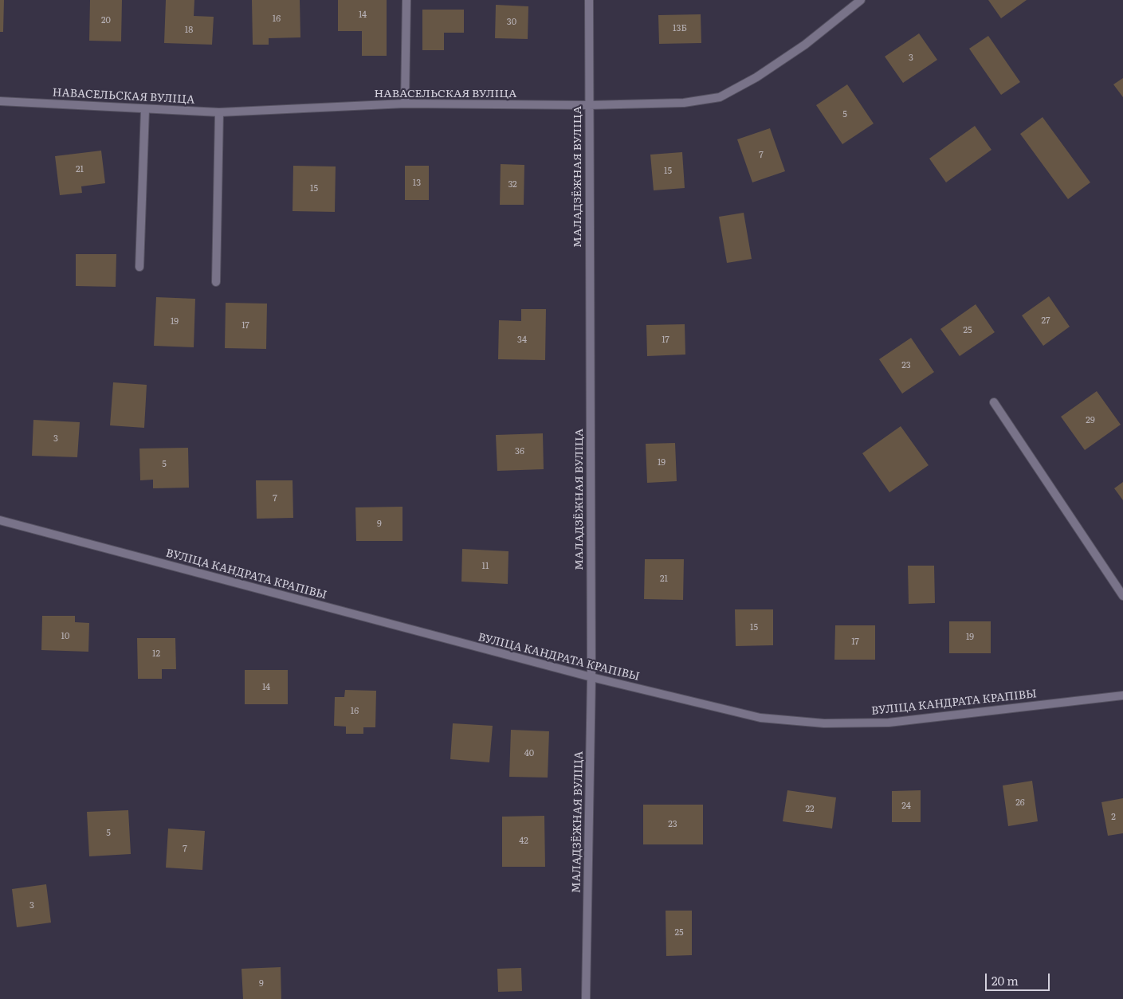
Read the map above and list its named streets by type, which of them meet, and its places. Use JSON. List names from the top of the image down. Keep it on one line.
{"streets":{"street":["НАВАСЕЛЬСКАЯ ВУЛІЦА","МАЛАДЗЁЖНАЯ ВУЛІЦА","ВУЛІЦА КАНДРАТА КРАПІВЫ"]},"crossings":[["НАВАСЕЛЬСКАЯ ВУЛІЦА","МАЛАДЗЁЖНАЯ ВУЛІЦА"],["МАЛАДЗЁЖНАЯ ВУЛІЦА","ВУЛІЦА КАНДРАТА КРАПІВЫ"]],"house_numbers":["14","16","20","30","13Б","18","3","5","7","21","15","13","32","15","27","19","17","25","34","17","23","29","3","36","19","5","7","9","11","21","15","10","19","17","12","14","16","40","26","24","22","2","23","5","42","7","3","25","9"],"scale_bar":"20 m"}
